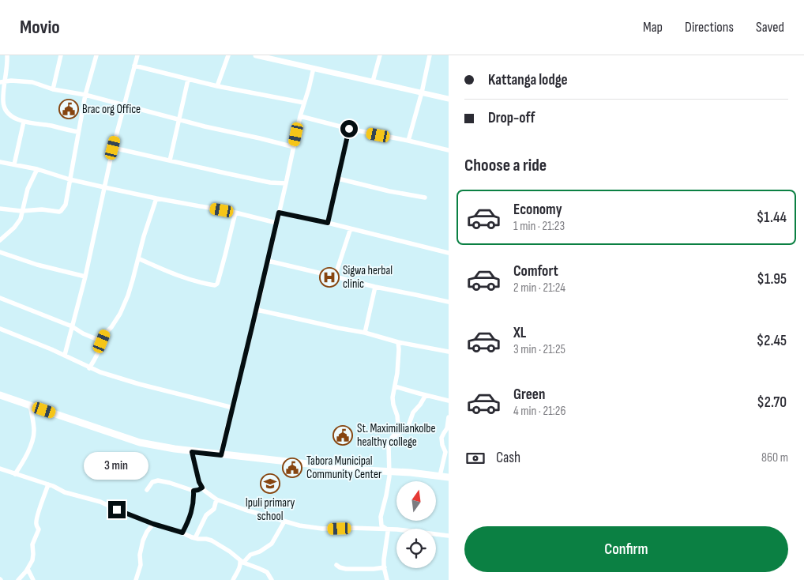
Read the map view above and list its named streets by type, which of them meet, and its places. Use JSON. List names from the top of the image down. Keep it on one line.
{"places":{"public building":["Brac org Office","St. Maximilliankolbe healthy college","Tabora Municipal Community Center"],"hospital":["Sigwa herbal clinic"],"school or university":["Ipuli primary school"]},"north":"top","page":{"header":"Movio","nav":["Map","Directions","Saved"],"banner":["Kattanga lodge","Drop-off"],"heading":"Choose a ride","list":[{"name":"Economy","note":"1 min · 21:23","value":"$1.44"},{"name":"Comfort","note":"2 min · 21:24","value":"$1.95"},{"name":"XL","note":"3 min · 21:25","value":"$2.45"},{"name":"Green","note":"4 min · 21:26","value":"$2.70"}],"pay":["Cash","860 m"],"bubble":"3 min","buttons":"Confirm"}}
